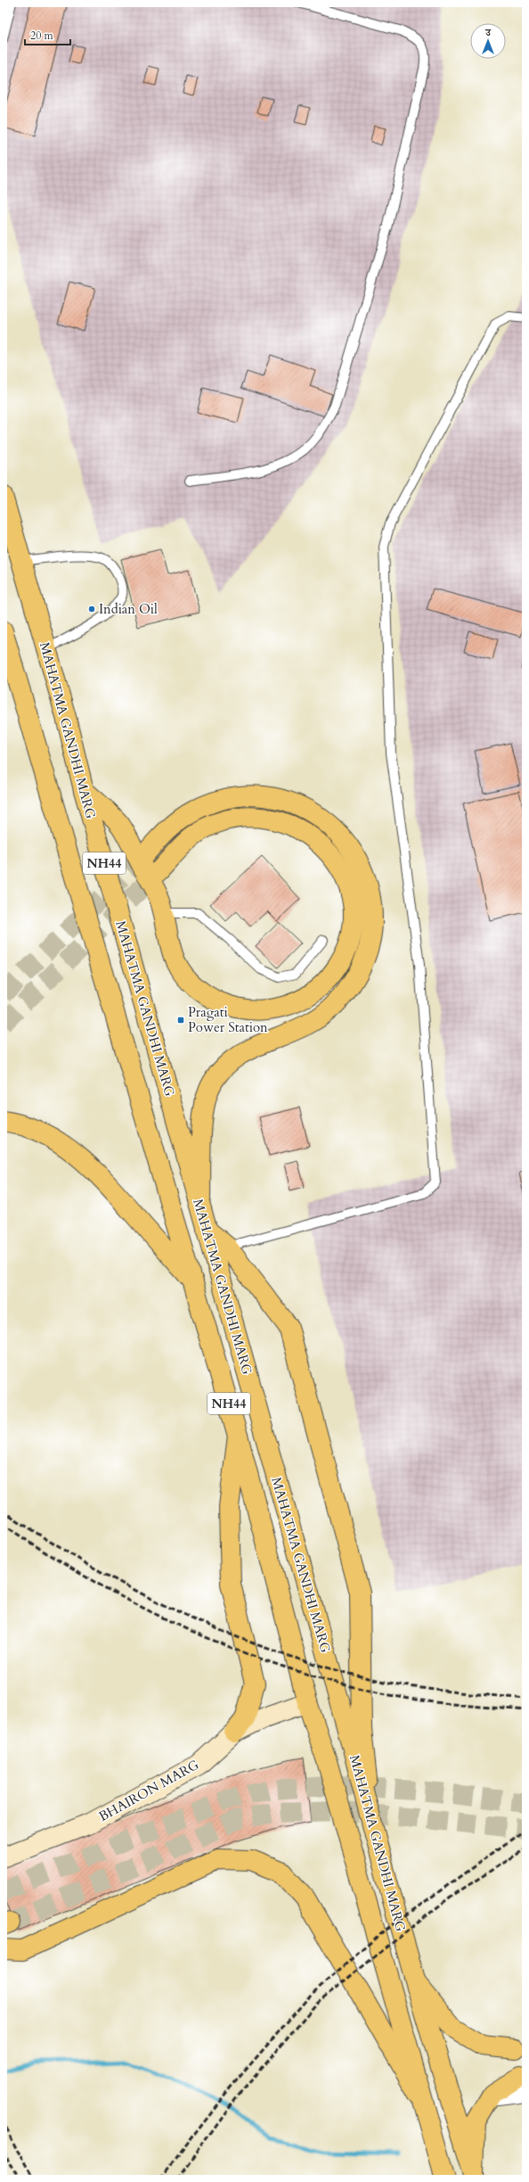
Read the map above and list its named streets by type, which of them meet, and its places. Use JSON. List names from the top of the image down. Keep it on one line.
{"streets":{"main road":["MAHATMA GANDHI MARG","NH44","BHAIRON MARG"]},"crossings":[["MAHATMA GANDHI MARG","BHAIRON MARG"]],"places":{"other":["Indian Oil"],"transit":["Pragati Power Station"]},"scale_bar":"20 m","north":"top"}
